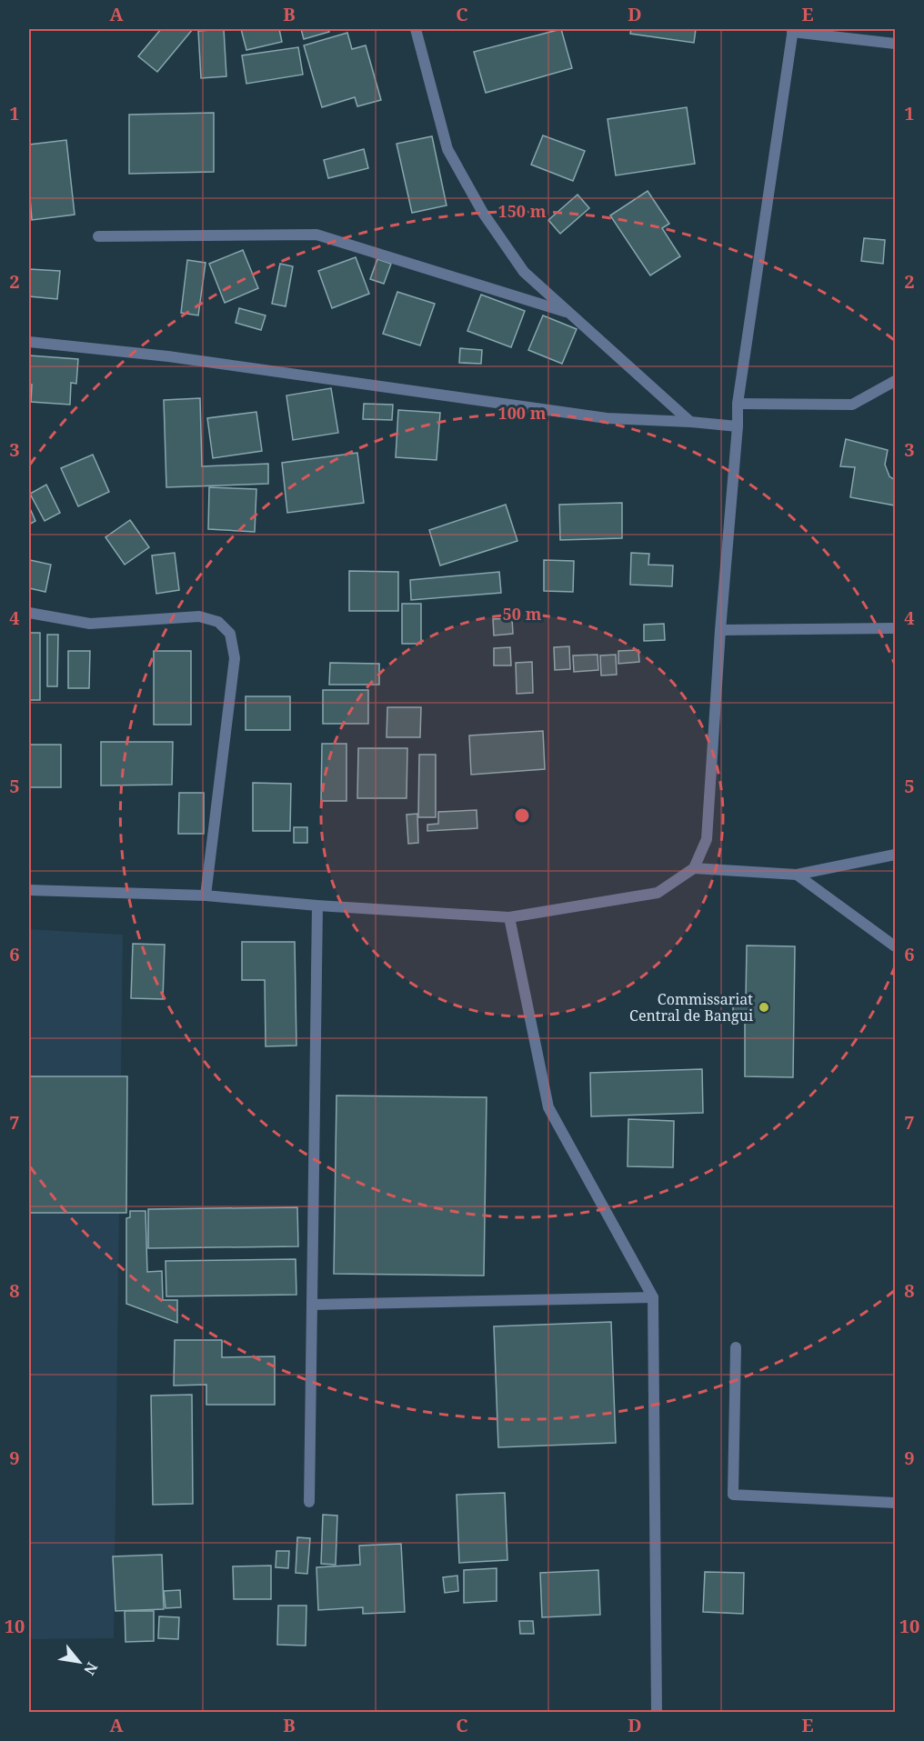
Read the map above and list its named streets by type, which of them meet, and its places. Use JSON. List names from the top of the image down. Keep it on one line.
{"places":["Commissariat Central de Bangui"],"north":"bottom right","grid":{"columns":["A","B","C","D","E"],"rows":["1","2","3","4","5","6","7","8","9","10"]},"rings":["150 m","100 m","50 m"]}
